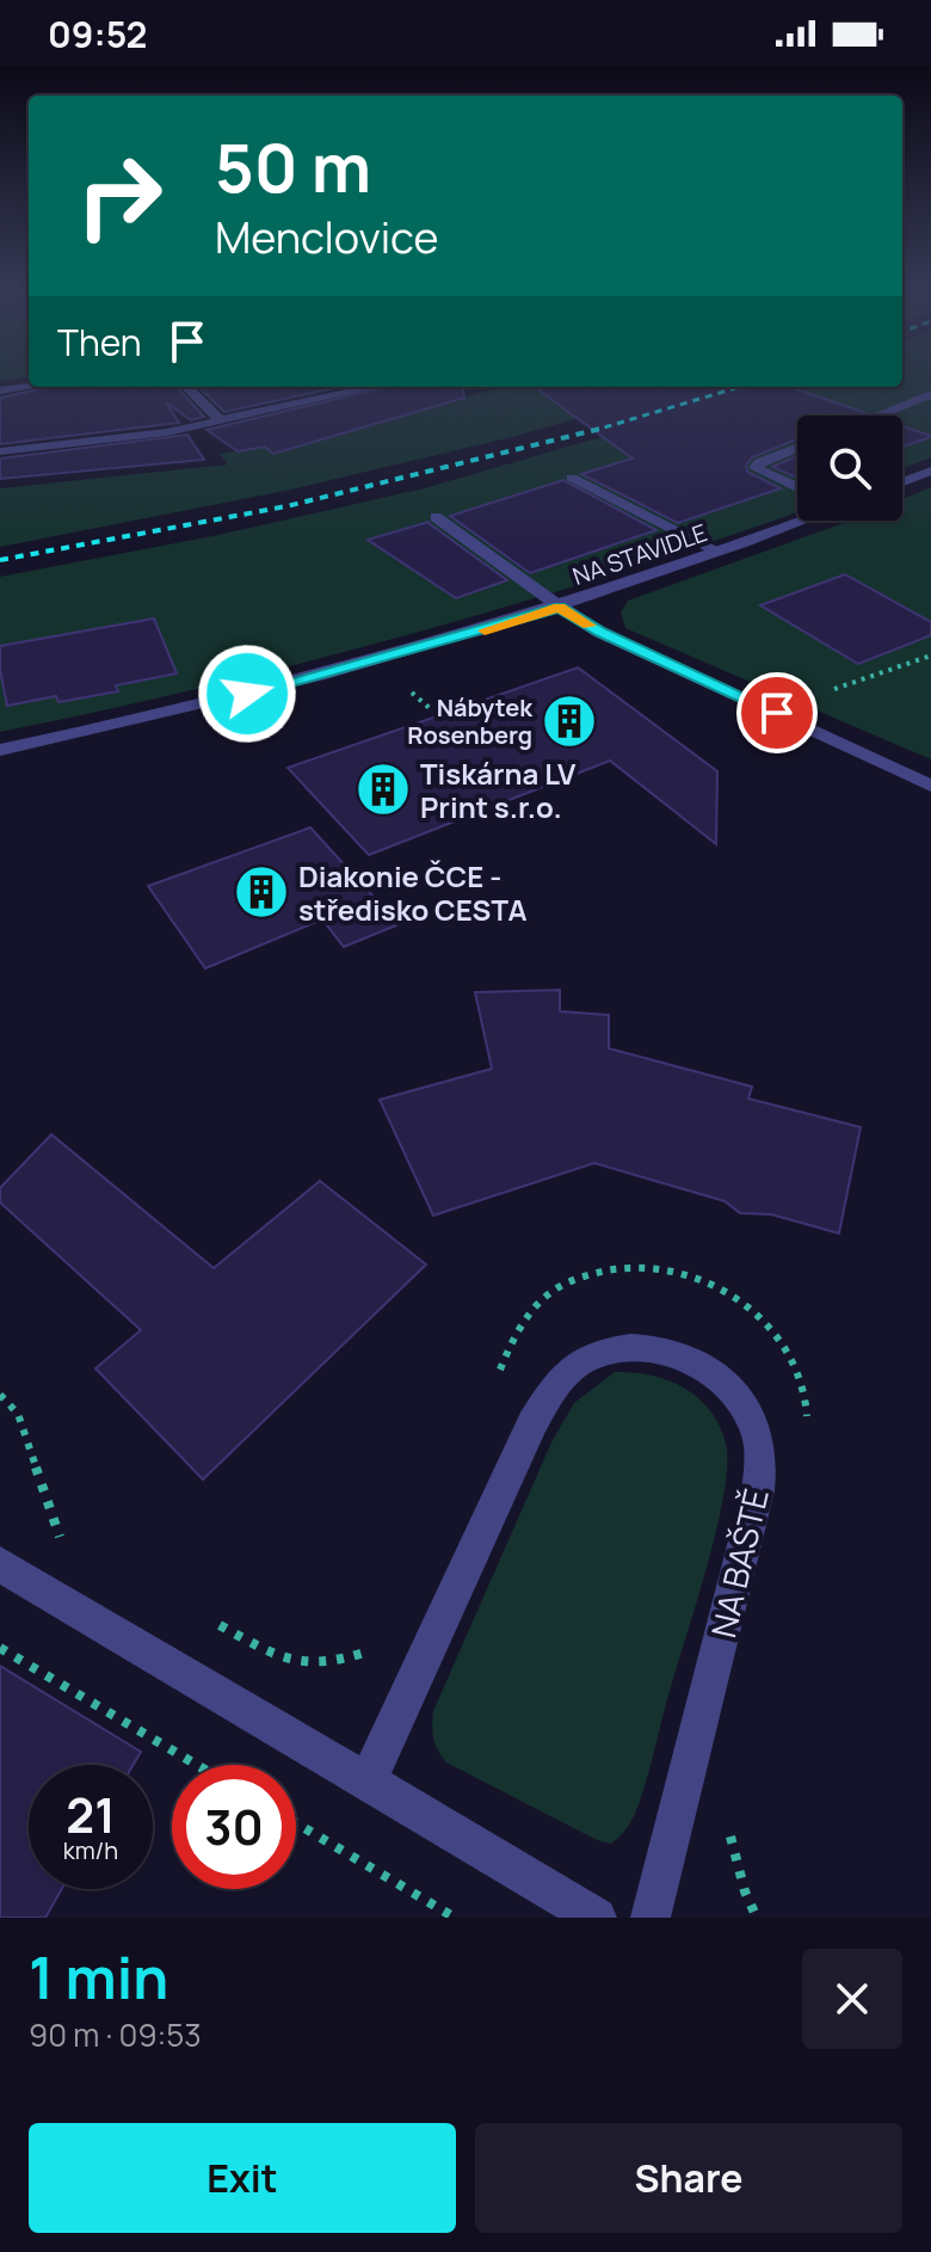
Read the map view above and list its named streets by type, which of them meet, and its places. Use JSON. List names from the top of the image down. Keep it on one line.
{"streets":{"street":["NA STAVIDLE","NA BAŠTĚ"]},"places":{"building":["Nábytek Rosenberg","Tiskárna LV Print s.r.o.","Diakonie ČCE - středisko CESTA"]},"page":{"status":"09:52","turn":["50 m","Menclovice"],"then":"Then","speed":"21 km/h","limit":"30","heading":["1 min","90 m · 09:53"],"buttons":["Exit","Share"]}}
